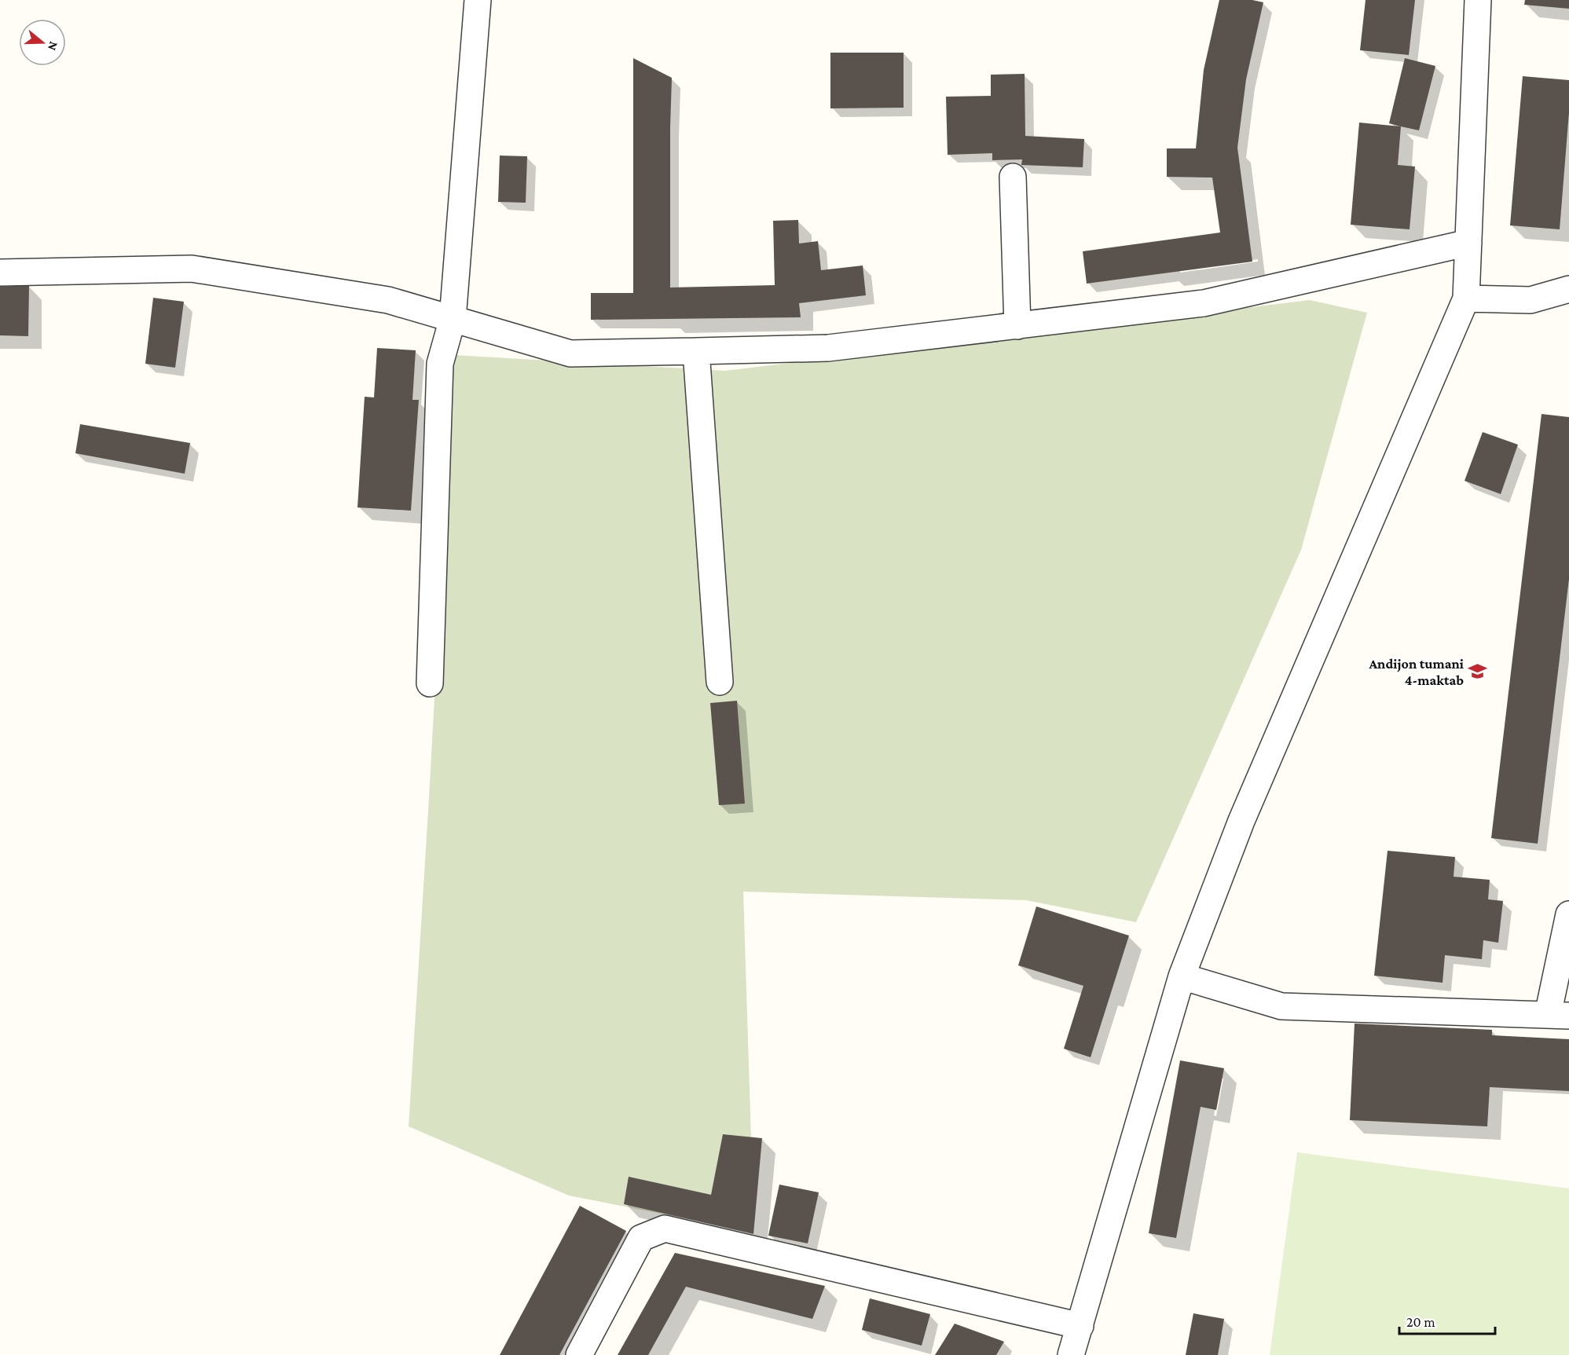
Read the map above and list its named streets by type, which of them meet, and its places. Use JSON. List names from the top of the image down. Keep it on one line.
{"places":{"school or university":["Andijon tumani 4-maktab"]},"scale_bar":"20 m","north":"right"}
